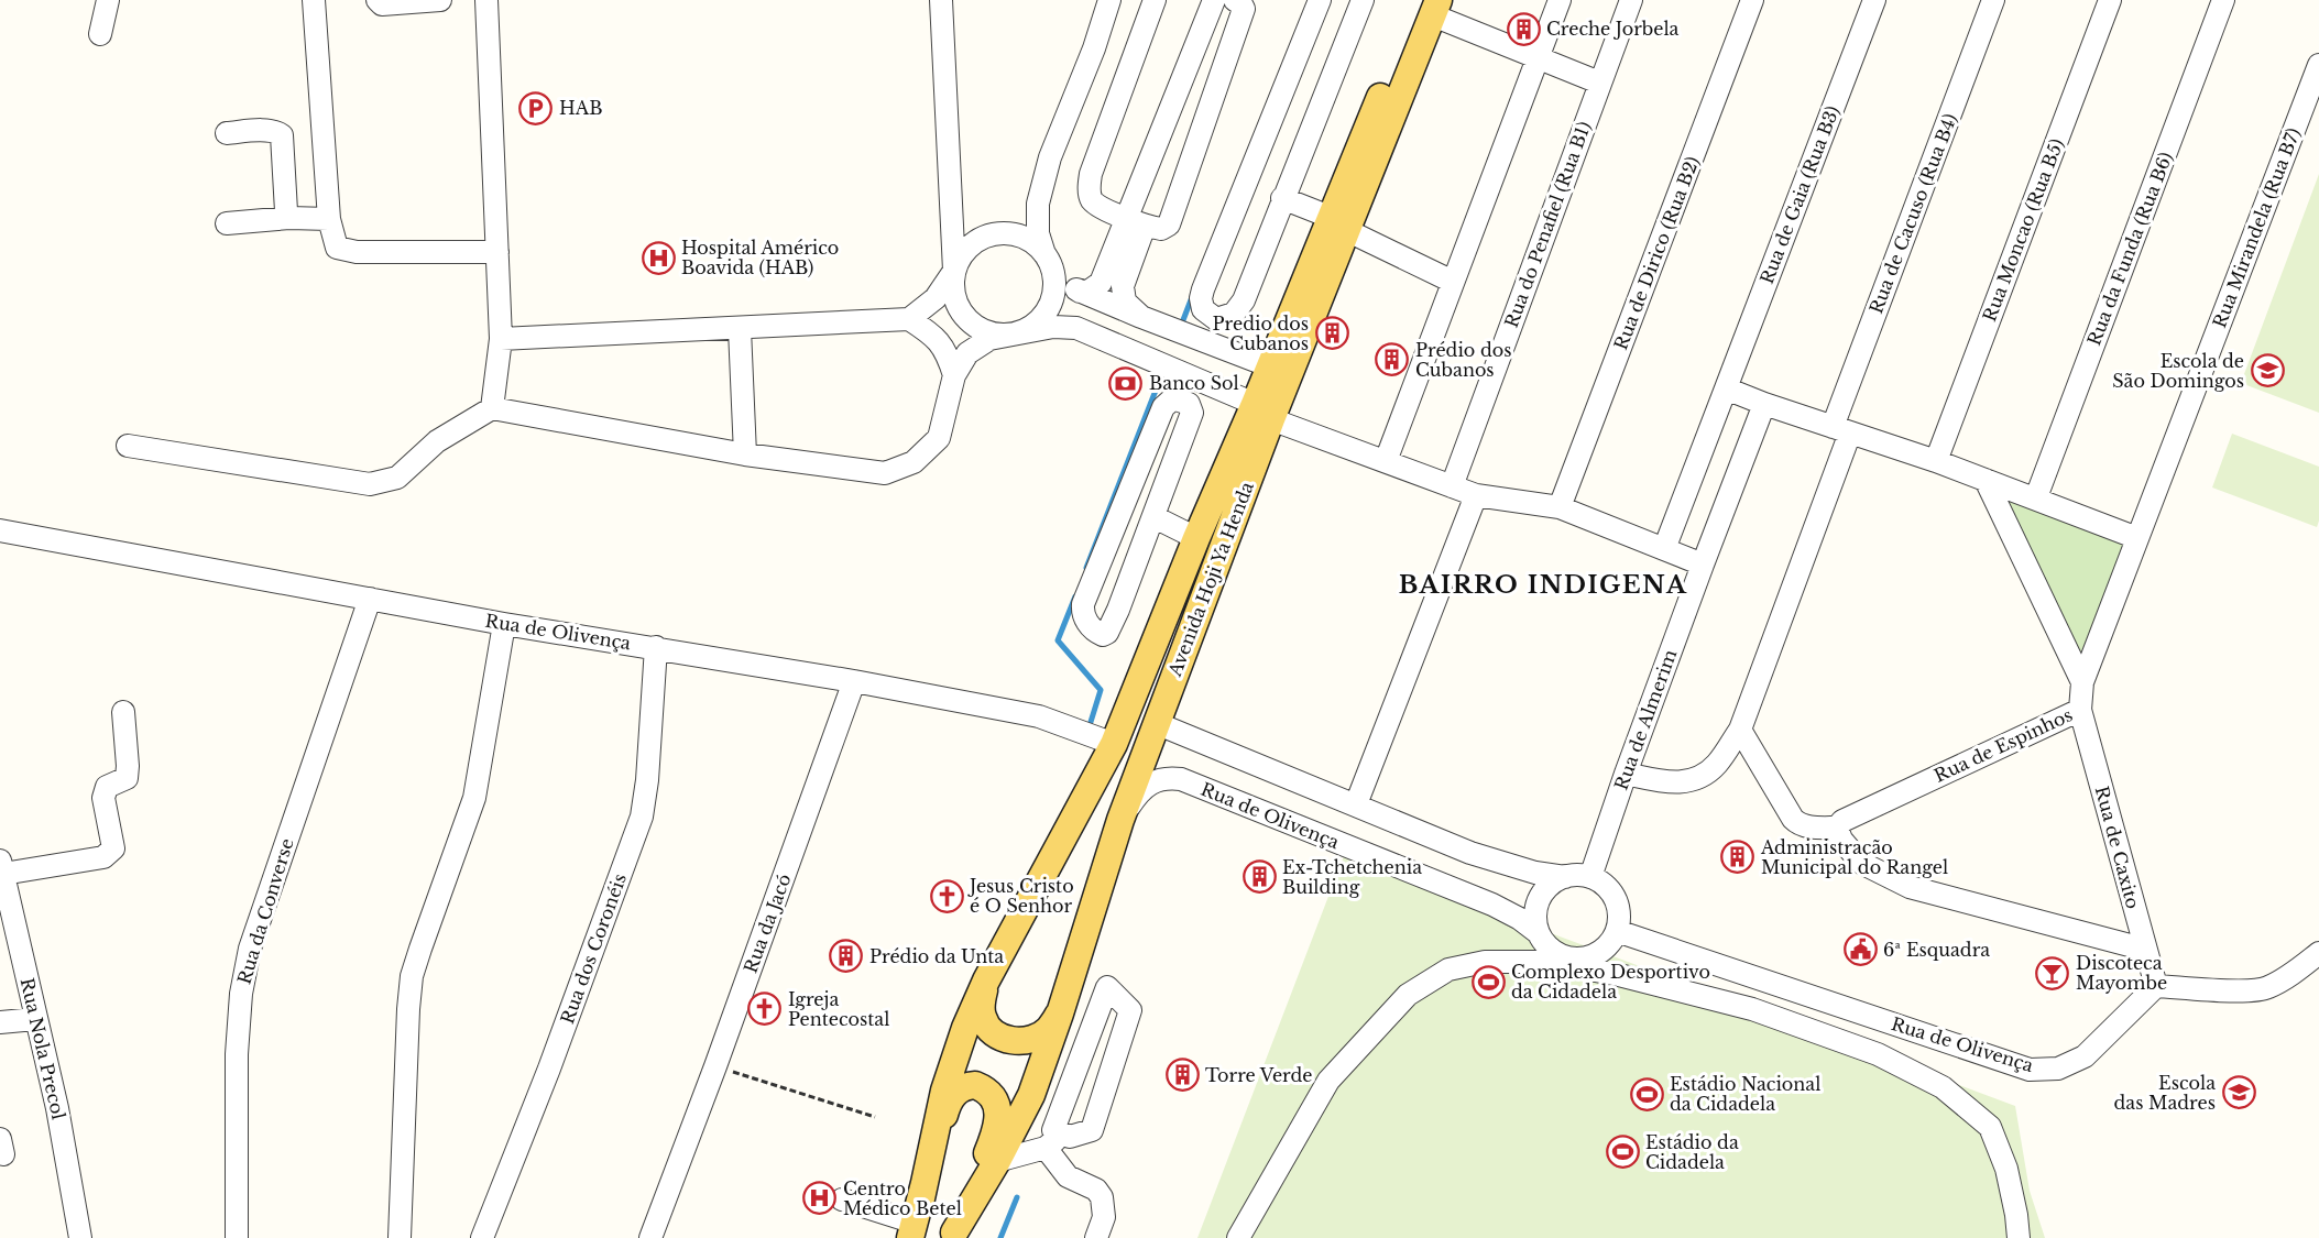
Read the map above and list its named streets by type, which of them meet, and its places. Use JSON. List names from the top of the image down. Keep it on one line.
{"streets":{"main road":["Avenida Hoji Ya Henda"],"street":["Rua de Gaia (Rua B3)","Rua de Cacuso (Rua B4)","Rua do Penafiel (Rua B1)","Rua Mirandela (Rua B7)","Rua Moncao (Rua B5)","Rua da Funda (Rua B6)","Rua de Dirico (Rua B2)","Rua de Olivença","Rua de Almerim","Rua de Espinhos","Rua de Caxito","Rua da Converse","Rua da Jacó","Rua dos Coronéis","Rua Nola Precol"]},"crossings":[["Rua de Cacuso (Rua B4)","Rua de Almerim"],["Rua Mirandela (Rua B7)","Rua de Espinhos"],["Avenida Hoji Ya Henda","Rua de Olivença"],["Rua de Olivença","Rua de Almerim"],["Rua de Olivença","Rua de Caxito"],["Rua de Olivença","Rua da Converse"],["Rua de Olivença","Rua da Jacó"],["Rua de Olivença","Rua dos Coronéis"],["Rua de Espinhos","Rua de Caxito"]],"districts":["BAIRRO INDIGENA"],"places":{"building":["Creche Jorbela","Predio dos Cubanos","Prédio dos Cubanos","Administração Municipal do Rangel","Ex-Tchetchenia Building","Prédio da Unta","Torre Verde"],"parking":["HAB"],"hospital":["Hospital Américo Boavida (HAB)","Centro Médico Betel"],"school or university":["Escola de São Domingos","Escola das Madres"],"bank":["Banco Sol"],"church":["Jesus Cristo é O Senhor","Igreja Pentecostal"],"public building":["6ª Esquadra"],"bar":["Discoteca Mayombe"],"sports":["Complexo Desportivo da Cidadela","Estádio Nacional da Cidadela","Estádio da Cidadela"]}}
